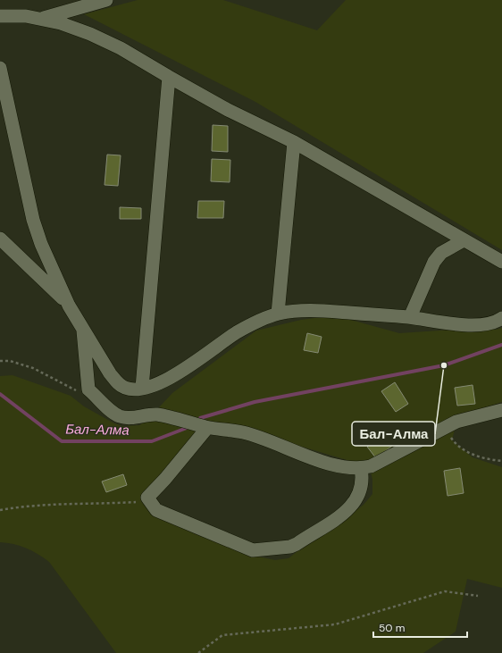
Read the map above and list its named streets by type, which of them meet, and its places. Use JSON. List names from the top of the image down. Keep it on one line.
{"water":["Бал-Алма"],"places":["Бал-Алма"],"scale_bar":"50 m"}
